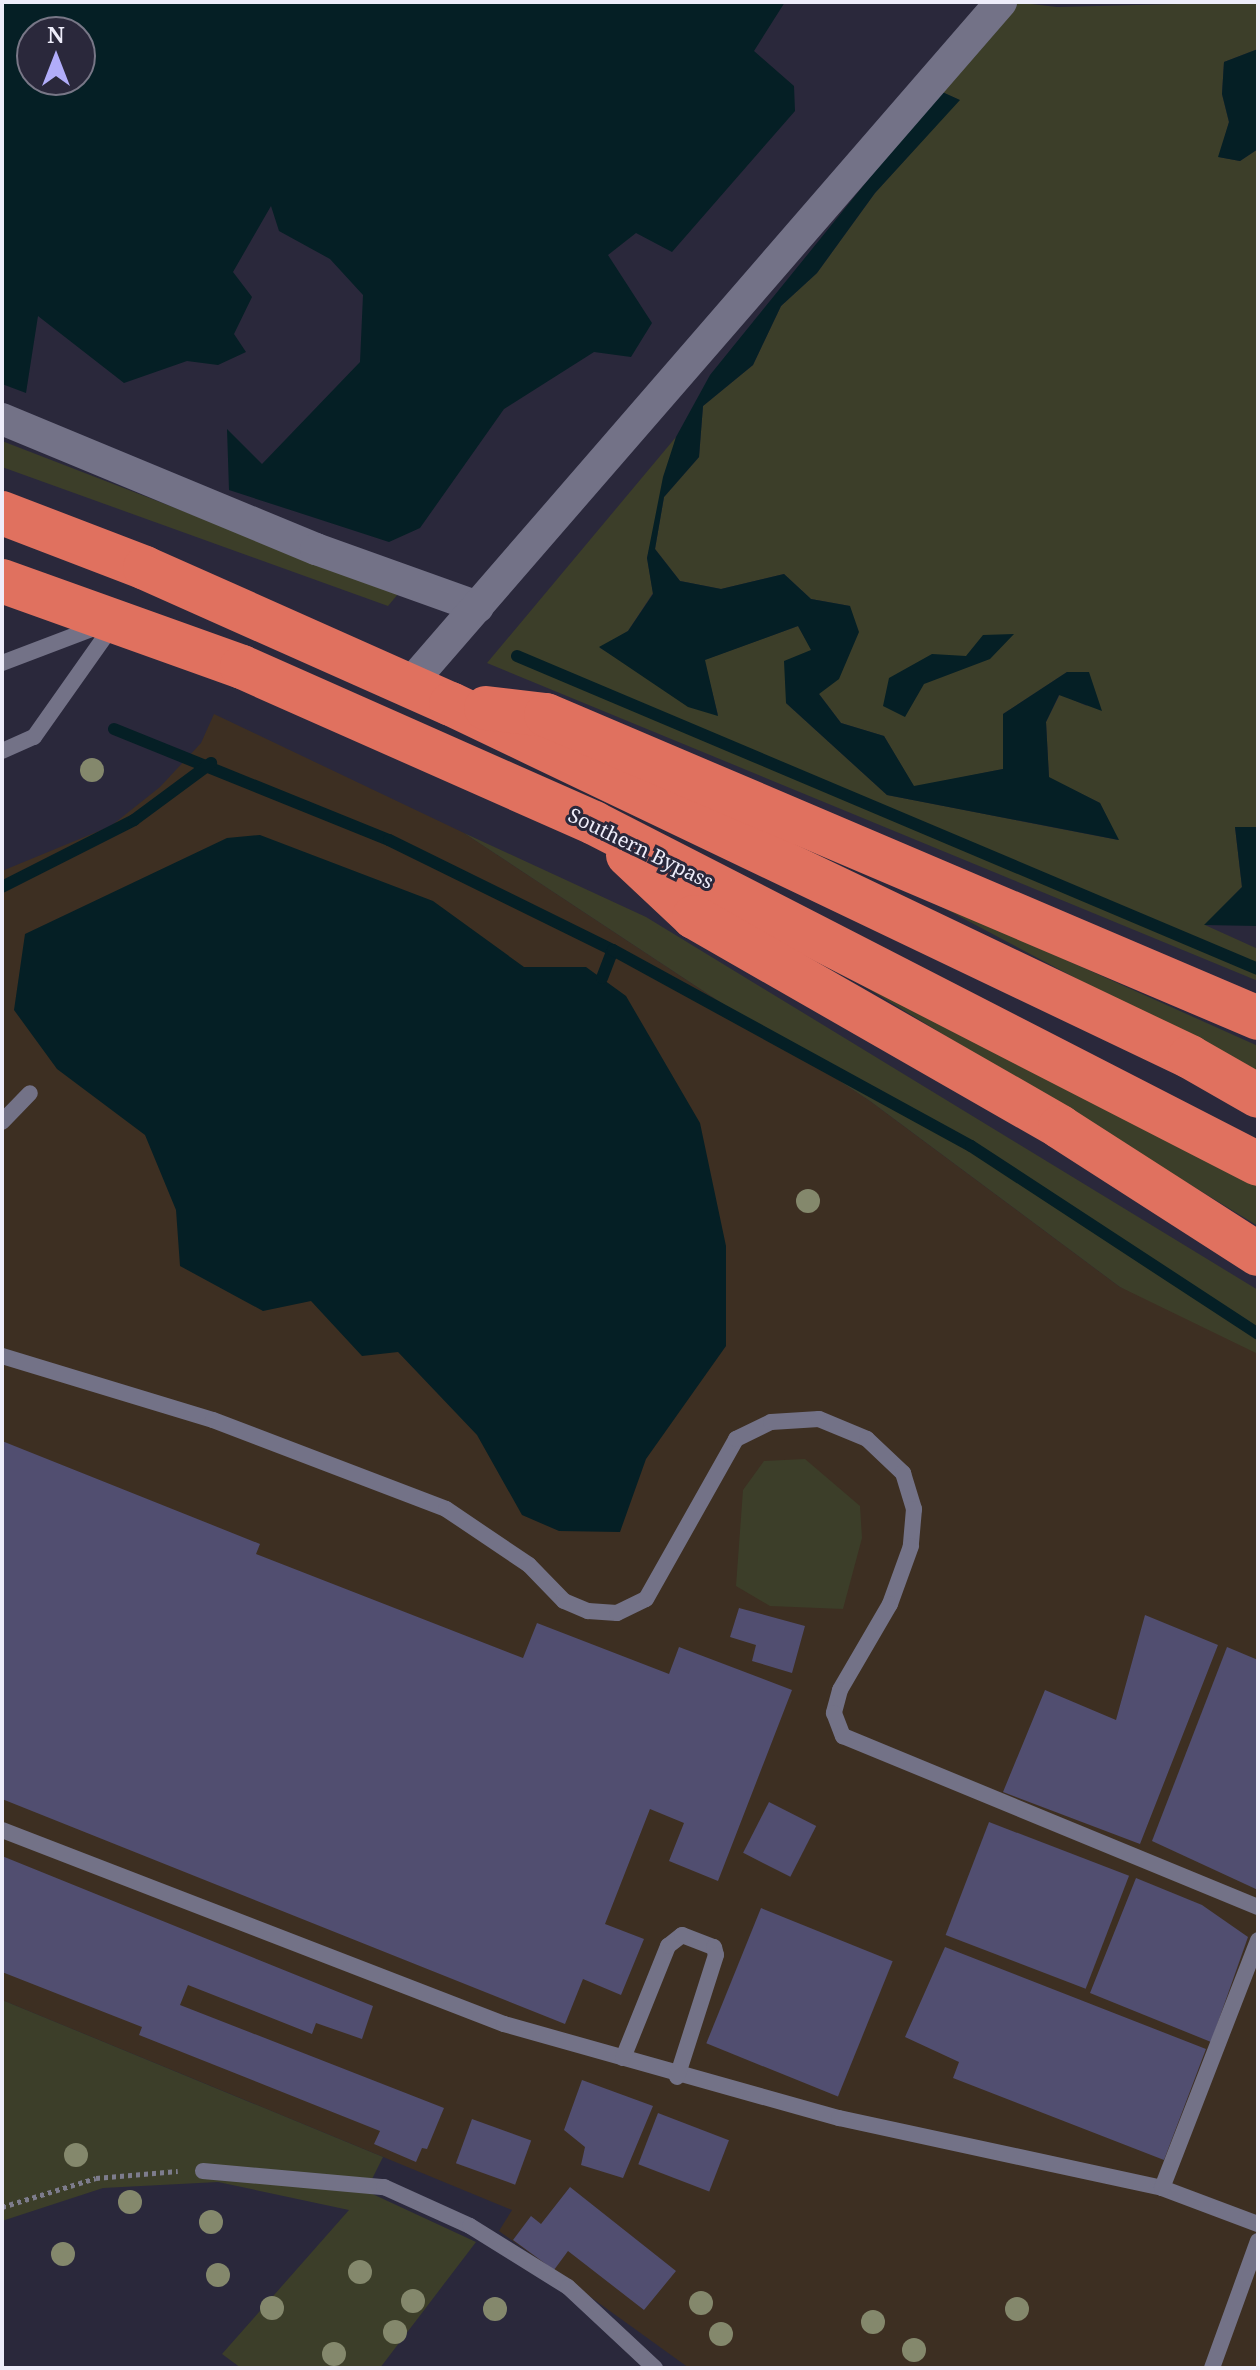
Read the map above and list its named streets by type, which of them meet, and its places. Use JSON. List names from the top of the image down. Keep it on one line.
{"streets":{"highway":["Southern Bypass"]},"north":"top"}
